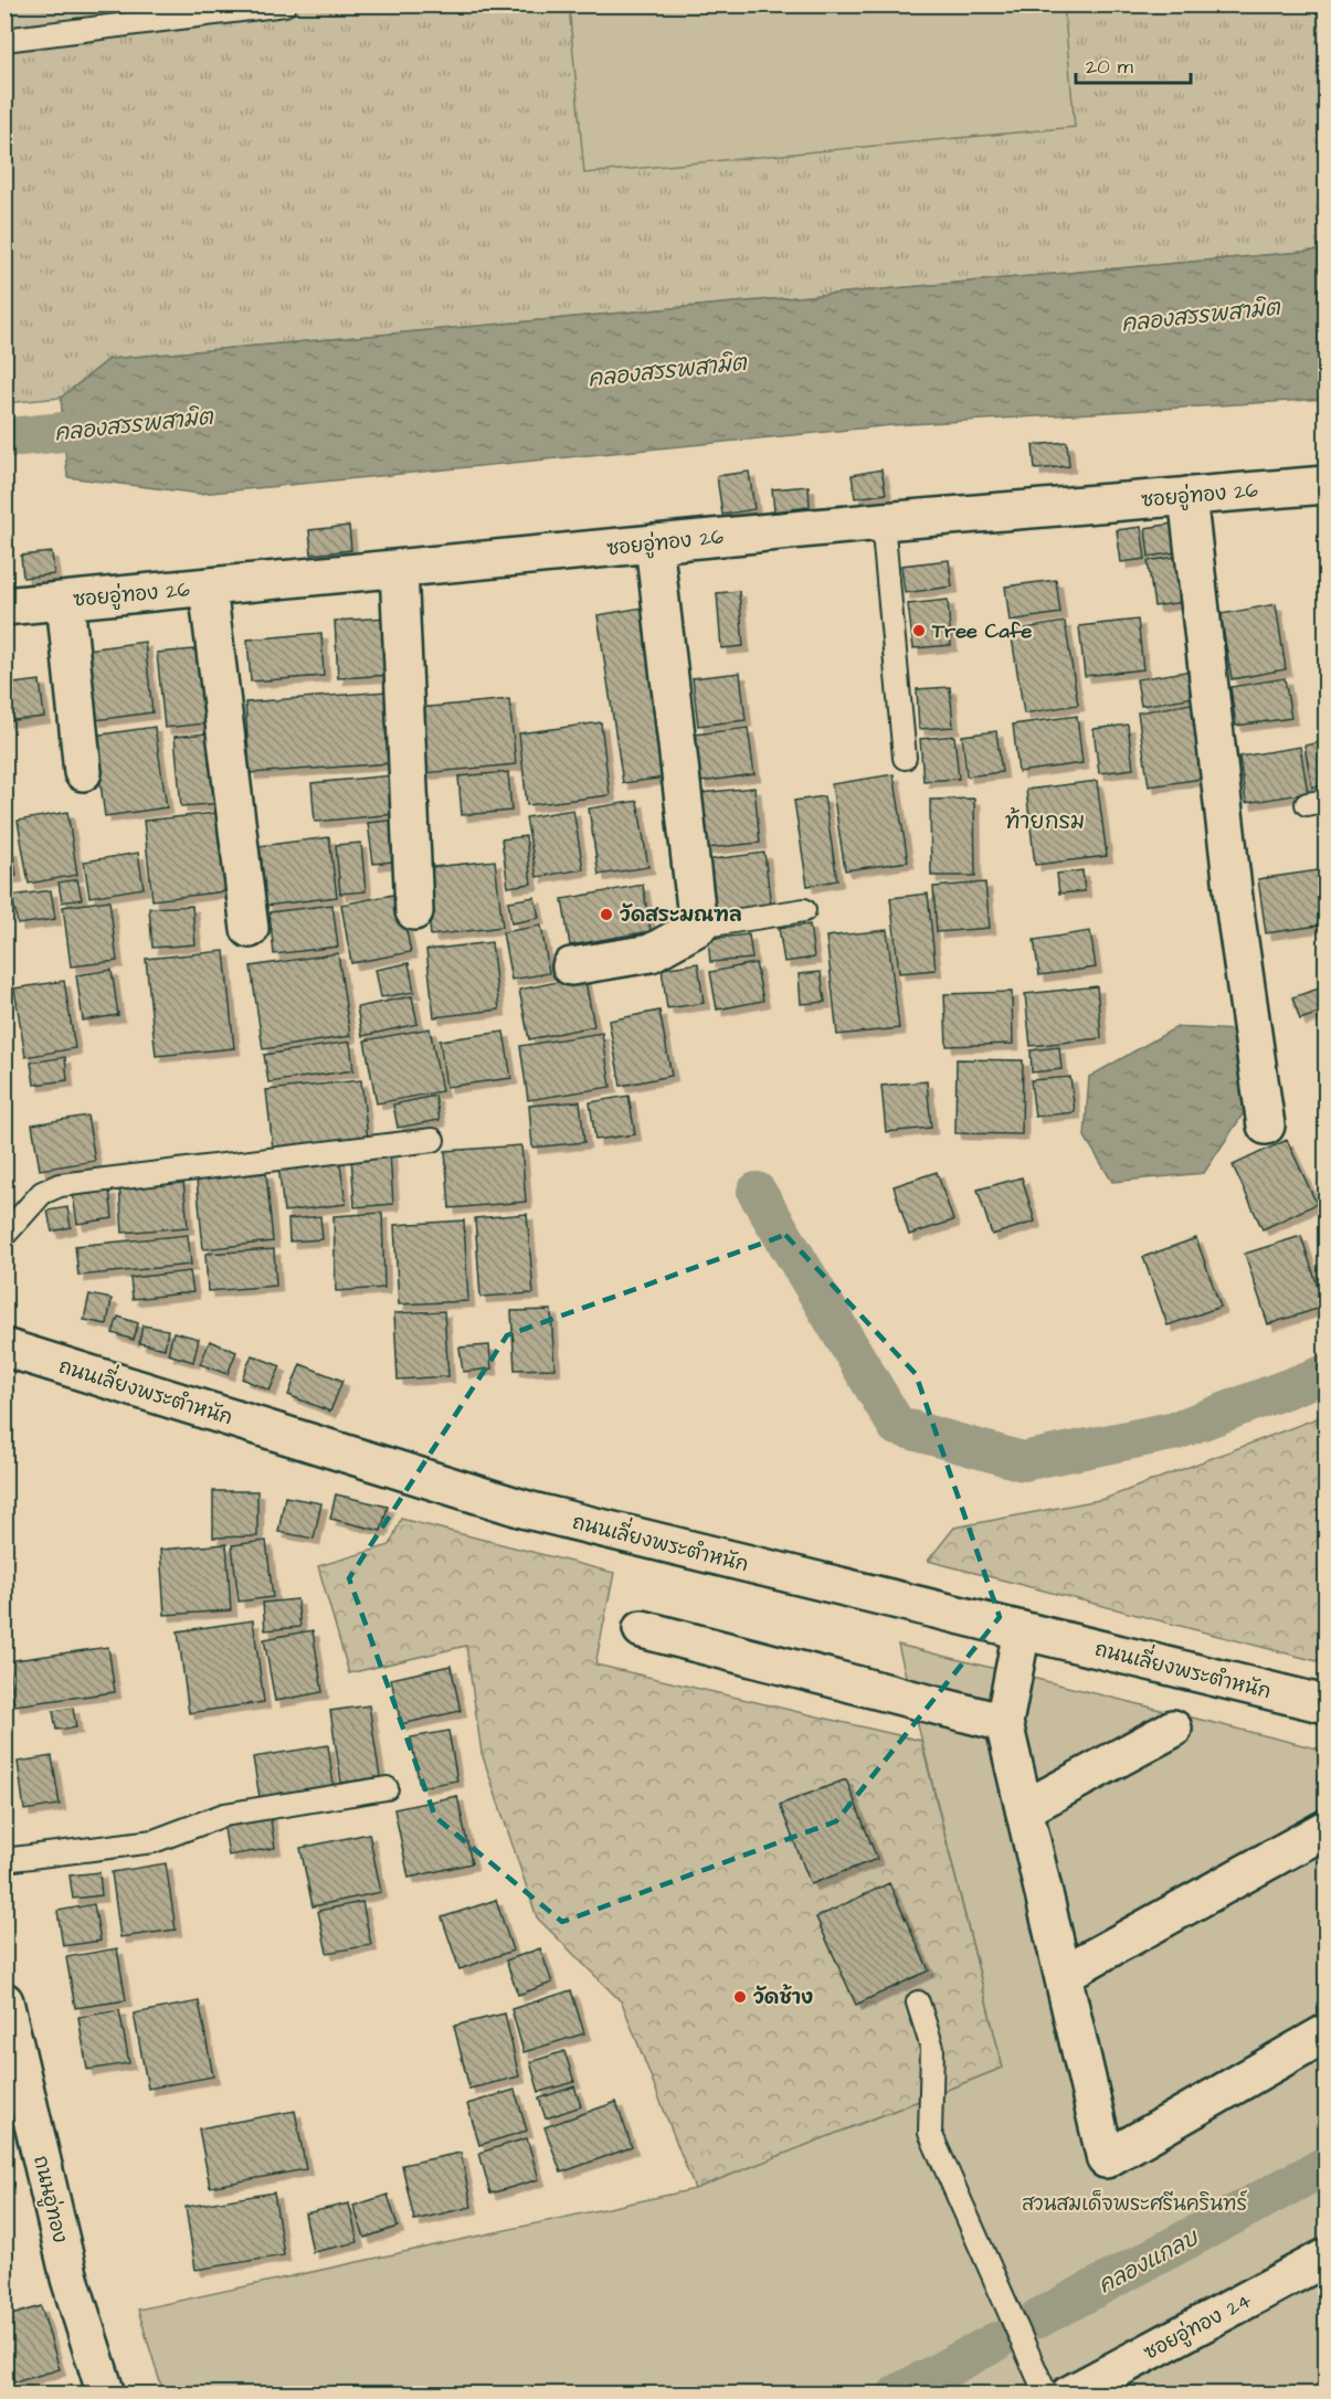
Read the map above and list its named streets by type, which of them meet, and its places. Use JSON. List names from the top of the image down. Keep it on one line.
{"streets":{"street":["ซอยอู่ทอง 26","ถนนเลี่ยงพระตำหนัก","ถนนอู่ทอง","ซอยอู่ทอง 24"]},"districts":["ท้ายกรม"],"water":["คลองสรรพสามิต","คลองแกลบ"],"parks":["สวนสมเด็จพระศรีนครินทร์"],"places":["Tree Cafe","วัดสระมณฑล","วัดช้าง"],"scale_bar":"20 m"}
